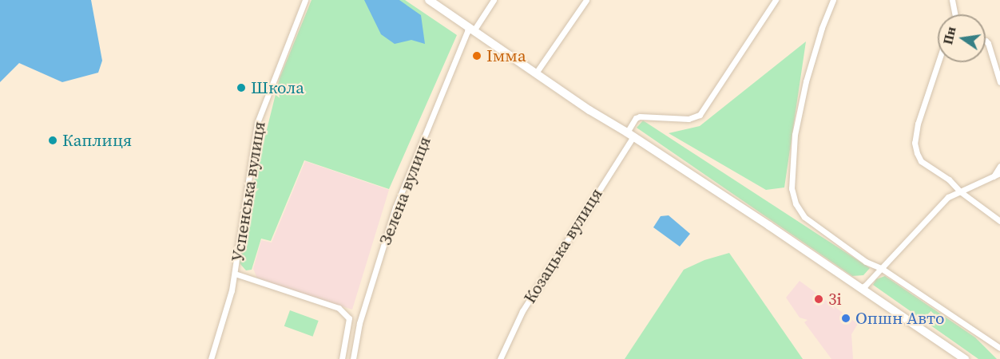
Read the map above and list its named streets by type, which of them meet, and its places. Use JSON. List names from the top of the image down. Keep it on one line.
{"streets":{"street":["Зелена вулиця","Успенська вулиця","Козацька вулиця"]},"places":["Імма","Школа","Каплиця","3і","Опшн Авто"],"north":"left"}
